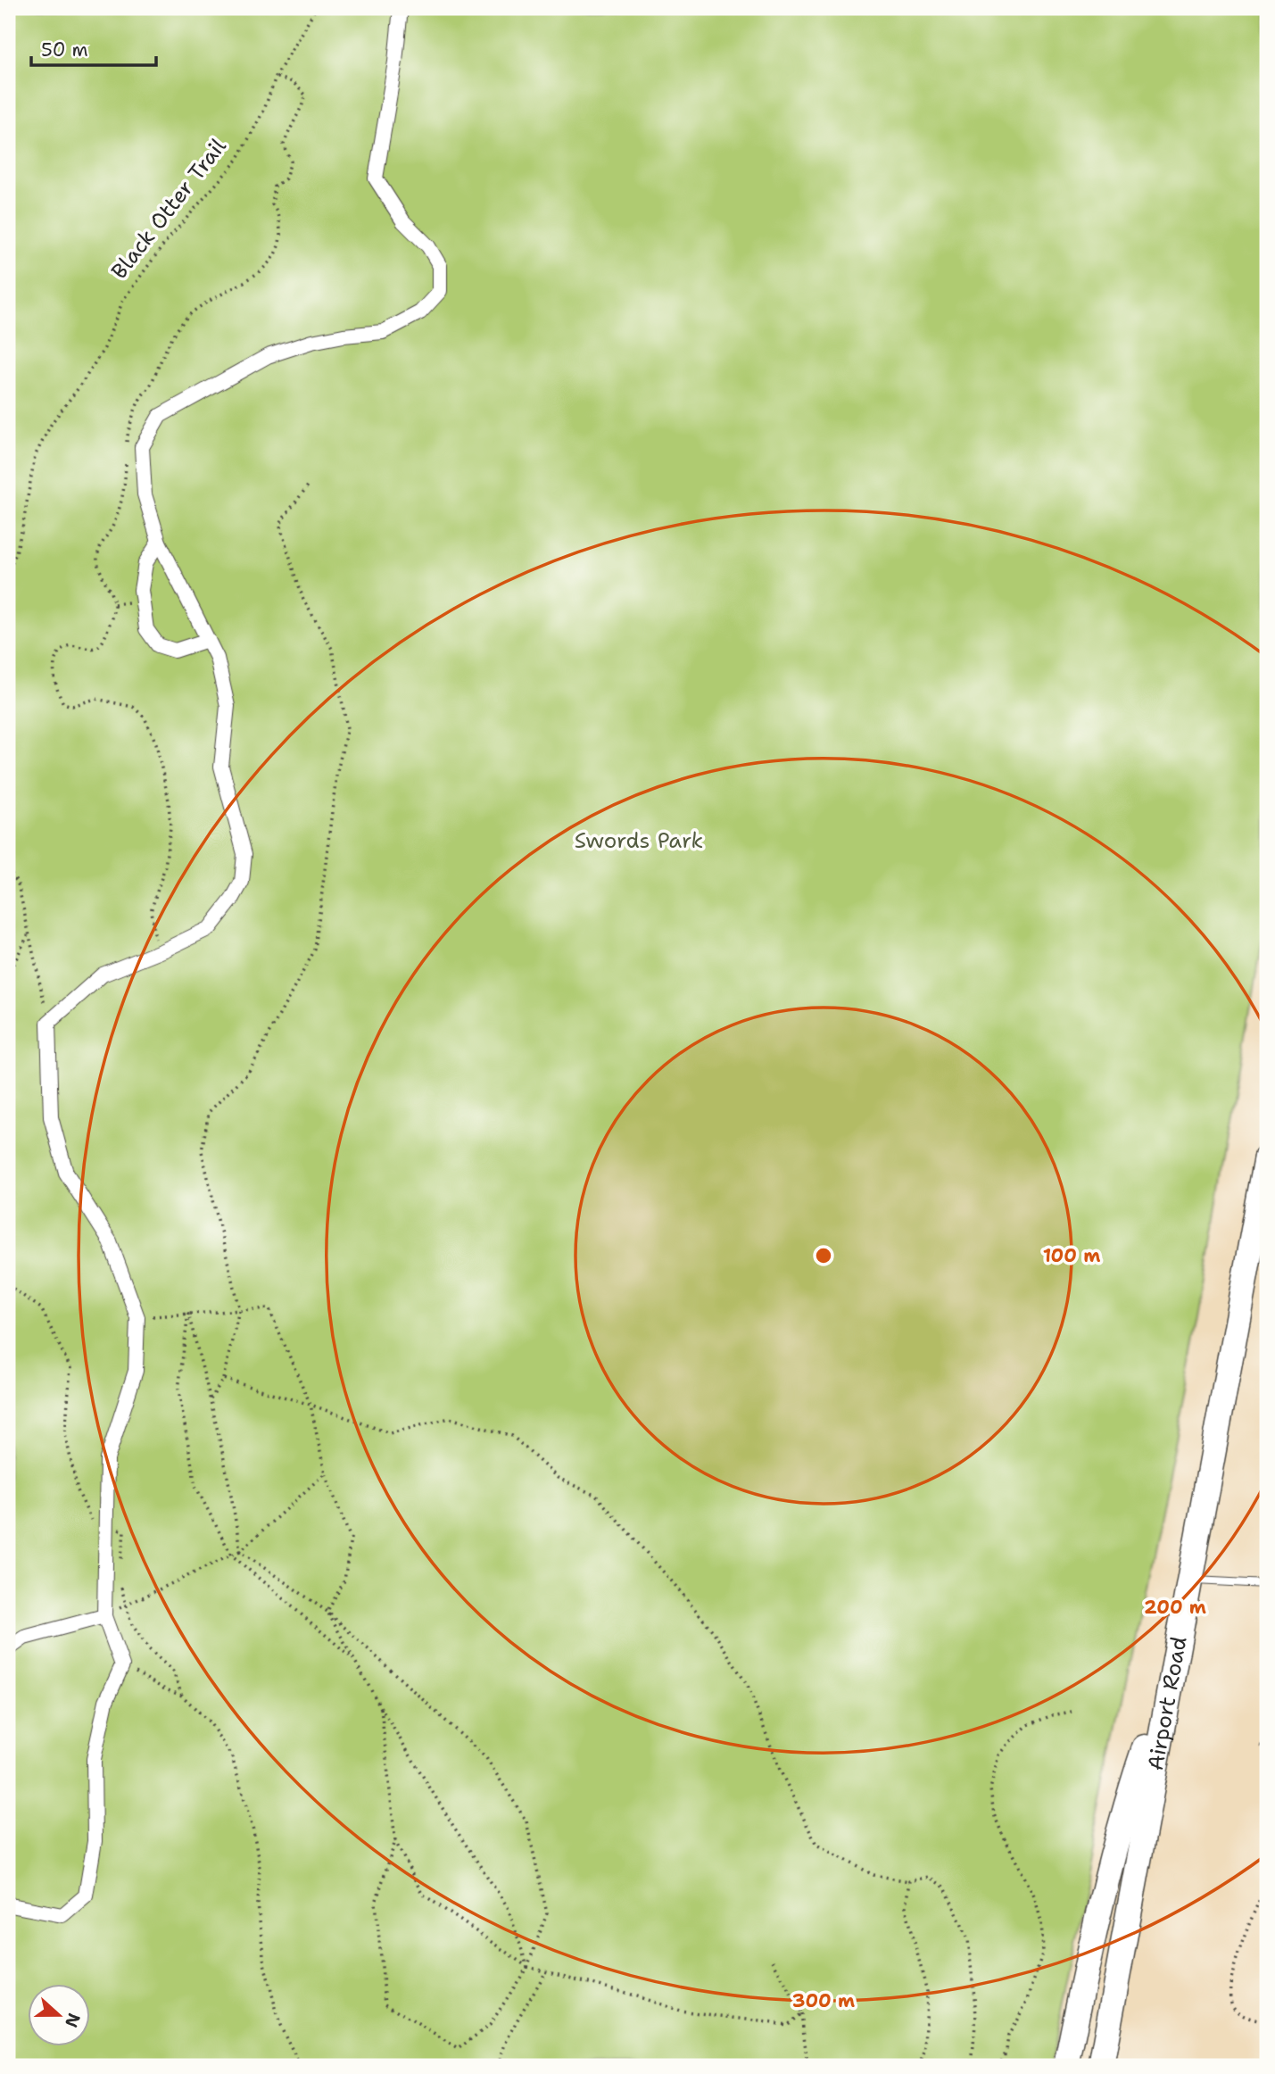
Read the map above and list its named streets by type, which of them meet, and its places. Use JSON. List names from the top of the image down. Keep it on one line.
{"streets":{"highway":["Airport Road"],"path":["Black Otter Trail"]},"parks":["Swords Park"],"scale_bar":"50 m","north":"right","rings":["100 m","200 m","300 m"]}
